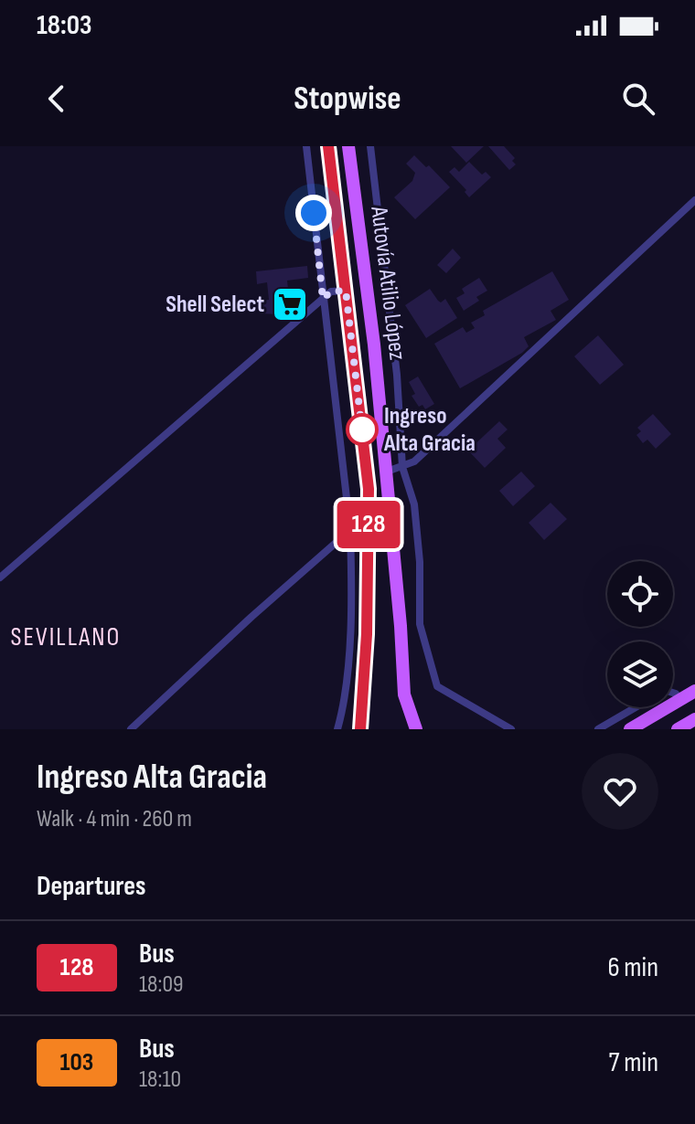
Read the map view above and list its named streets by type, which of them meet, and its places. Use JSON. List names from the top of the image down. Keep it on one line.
{"streets":{"main road":["Autovía Atilio López"]},"districts":["SEVILLANO"],"places":{"supermarket":["Shell Select"],"other":["Ingreso Alta Gracia"]},"lines":["bus line 128"],"page":{"status":"18:03","header":"Stopwise","on_map":"128","heading":[["Ingreso Alta Gracia","Walk · 4 min · 260 m"],"Departures"],"list":[{"mark":"128","name":"Bus","note":"18:09","value":"6 min"},{"mark":"103","name":"Bus","note":"18:10","value":"7 min"}]}}
